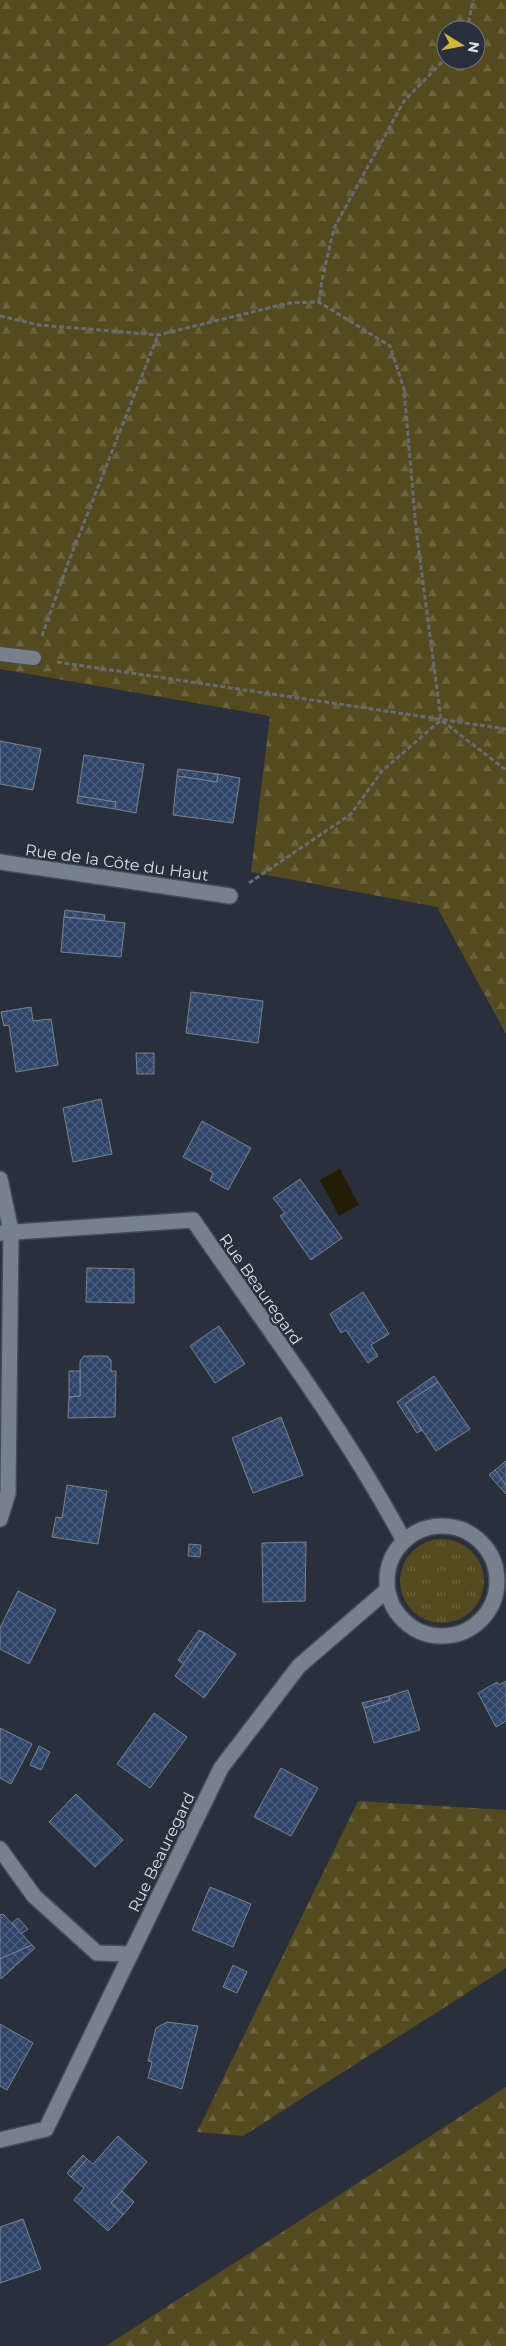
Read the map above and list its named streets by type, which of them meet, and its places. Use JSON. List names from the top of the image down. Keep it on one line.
{"streets":{"street":["Rue de la Côte du Haut","Rue Beauregard"]},"north":"right"}
